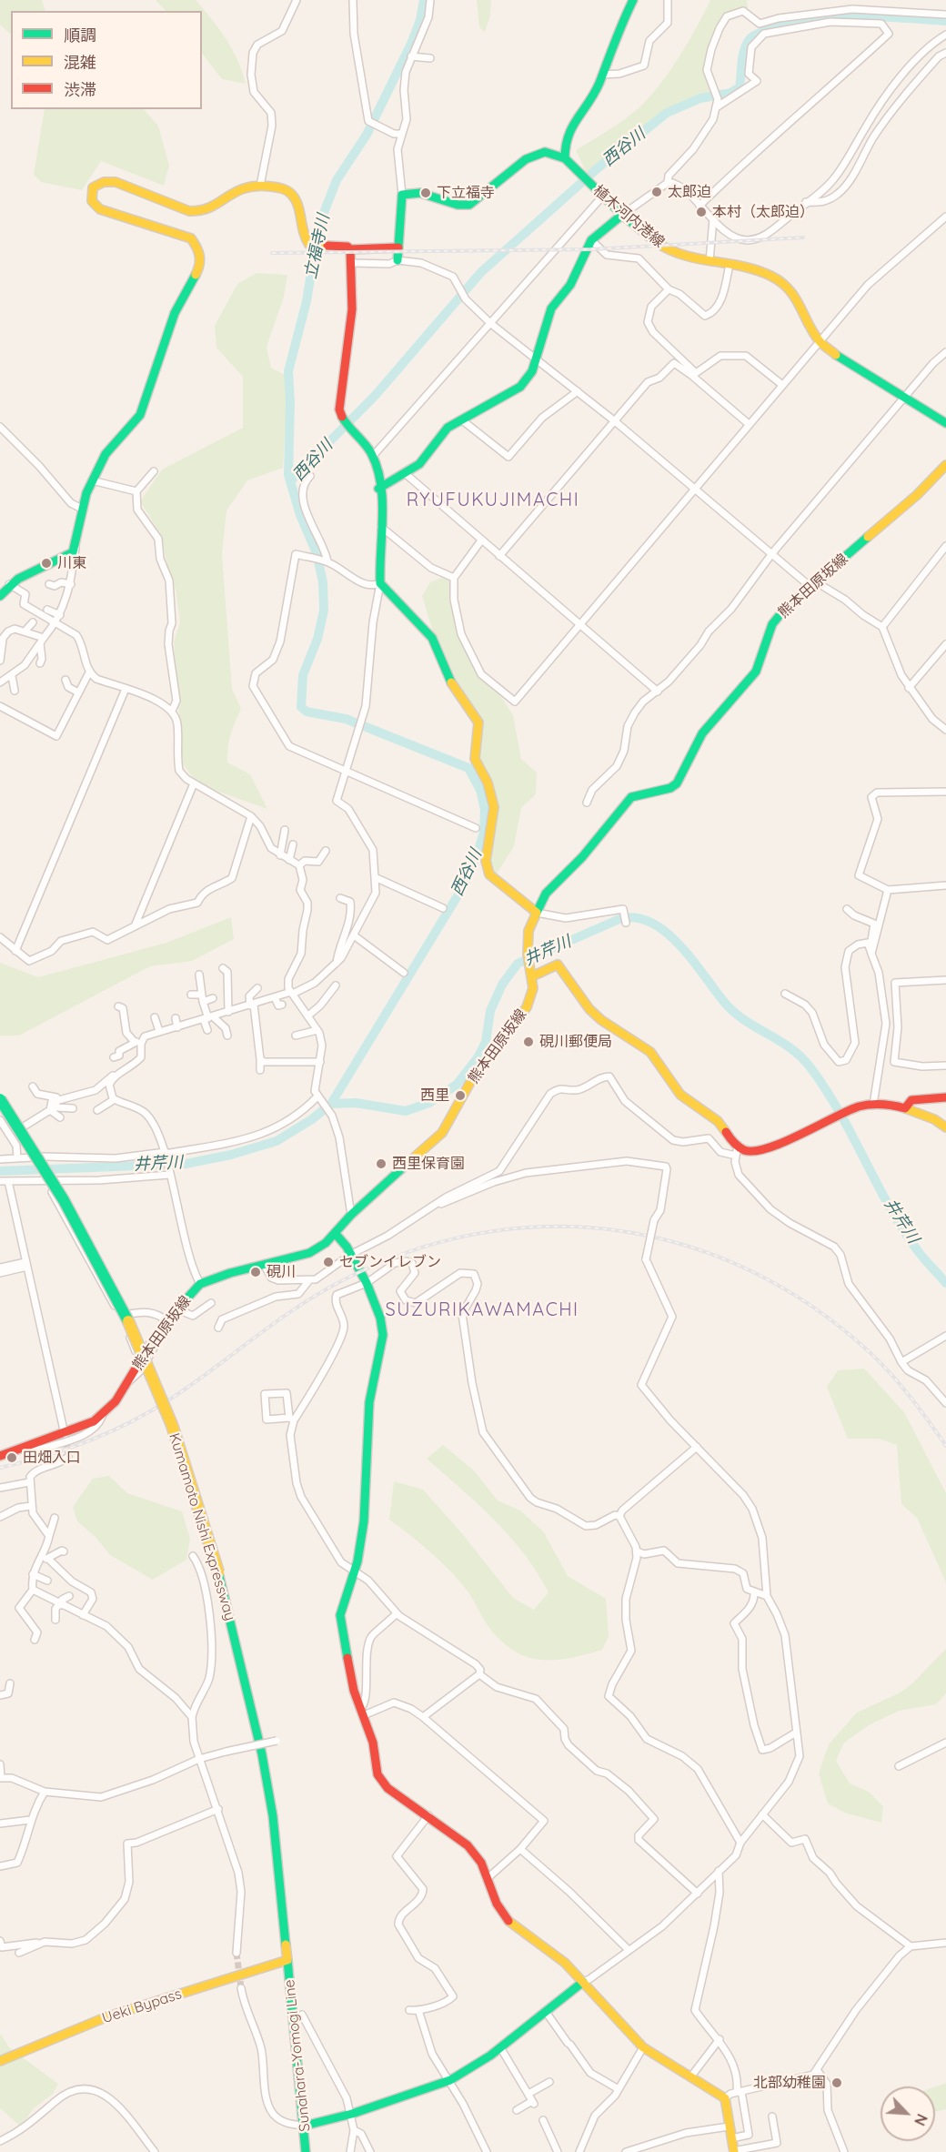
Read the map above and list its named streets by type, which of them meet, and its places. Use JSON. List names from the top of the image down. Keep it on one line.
{"streets":{"main road":["植木河内港線","熊本田原坂線","Kumamoto Nishi Expressway","Ueki Bypass","Sunahara-Yomogi Line"]},"crossings":[["Kumamoto Nishi Expressway","Ueki Bypass"],["Kumamoto Nishi Expressway","Sunahara-Yomogi Line"],["Ueki Bypass","Sunahara-Yomogi Line"]],"districts":["RYUFUKUJIMACHI","SUZURIKAWAMACHI"],"water":["西谷川","立福寺川","井芹川"],"places":["太郎迫","下立福寺","本村（太郎迫）","川東","硯川郵便局","西里","西里保育園","セブンイレブン","硯川","田畑入口","北部幼稚園"],"legend":["順調","混雑","渋滞"],"north":"bottom right"}
